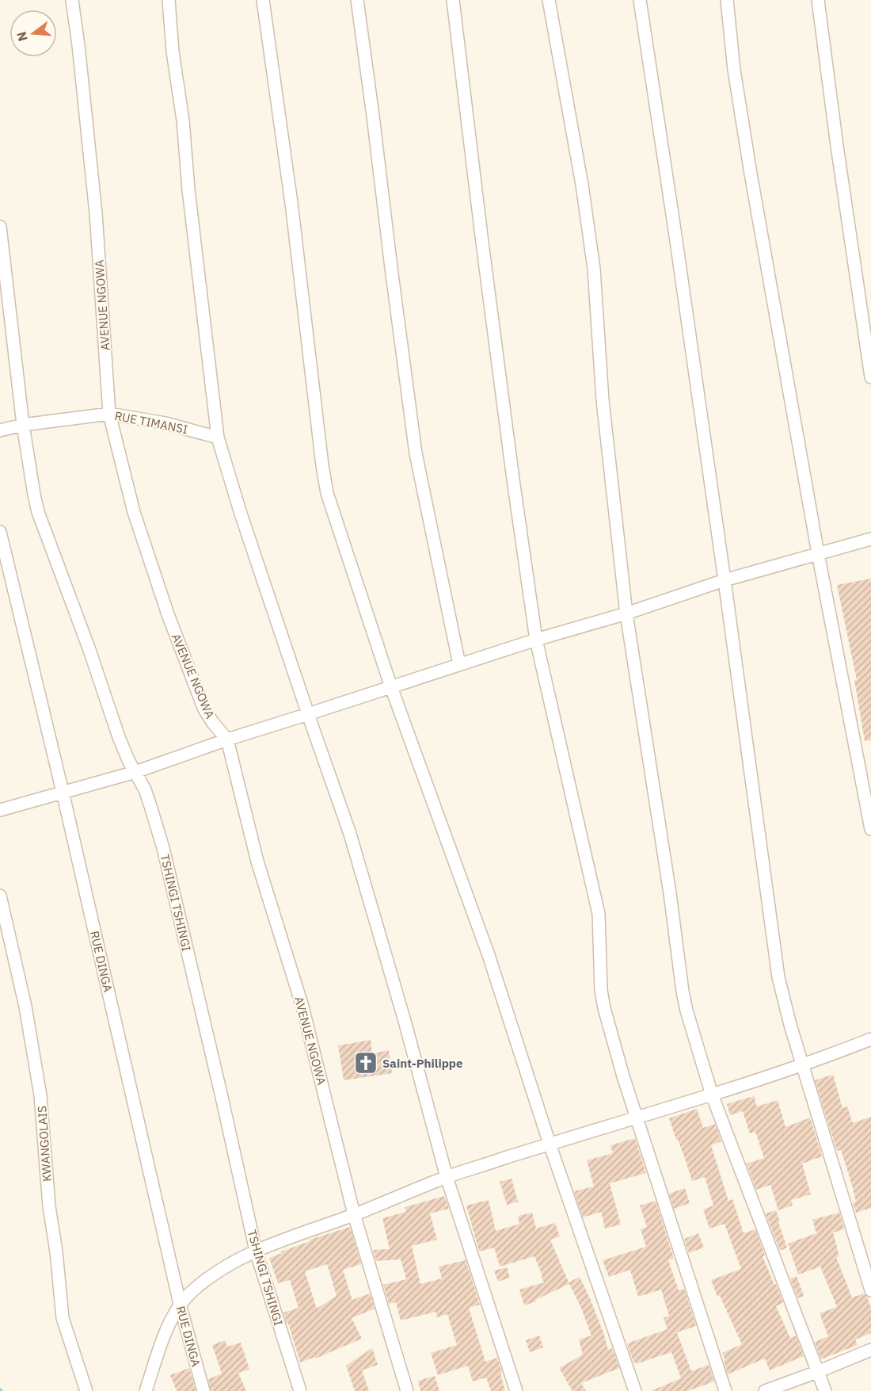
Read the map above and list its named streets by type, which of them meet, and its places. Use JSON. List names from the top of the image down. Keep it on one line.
{"streets":{"street":["AVENUE NGOWA","RUE TIMANSI","TSHINGI TSHINGI","RUE DINGA","KWANGOLAIS"]},"crossings":[["AVENUE NGOWA","RUE TIMANSI"],["RUE TIMANSI","TSHINGI TSHINGI"]],"places":{"church":["Saint-Philippe"]},"north":"left"}
